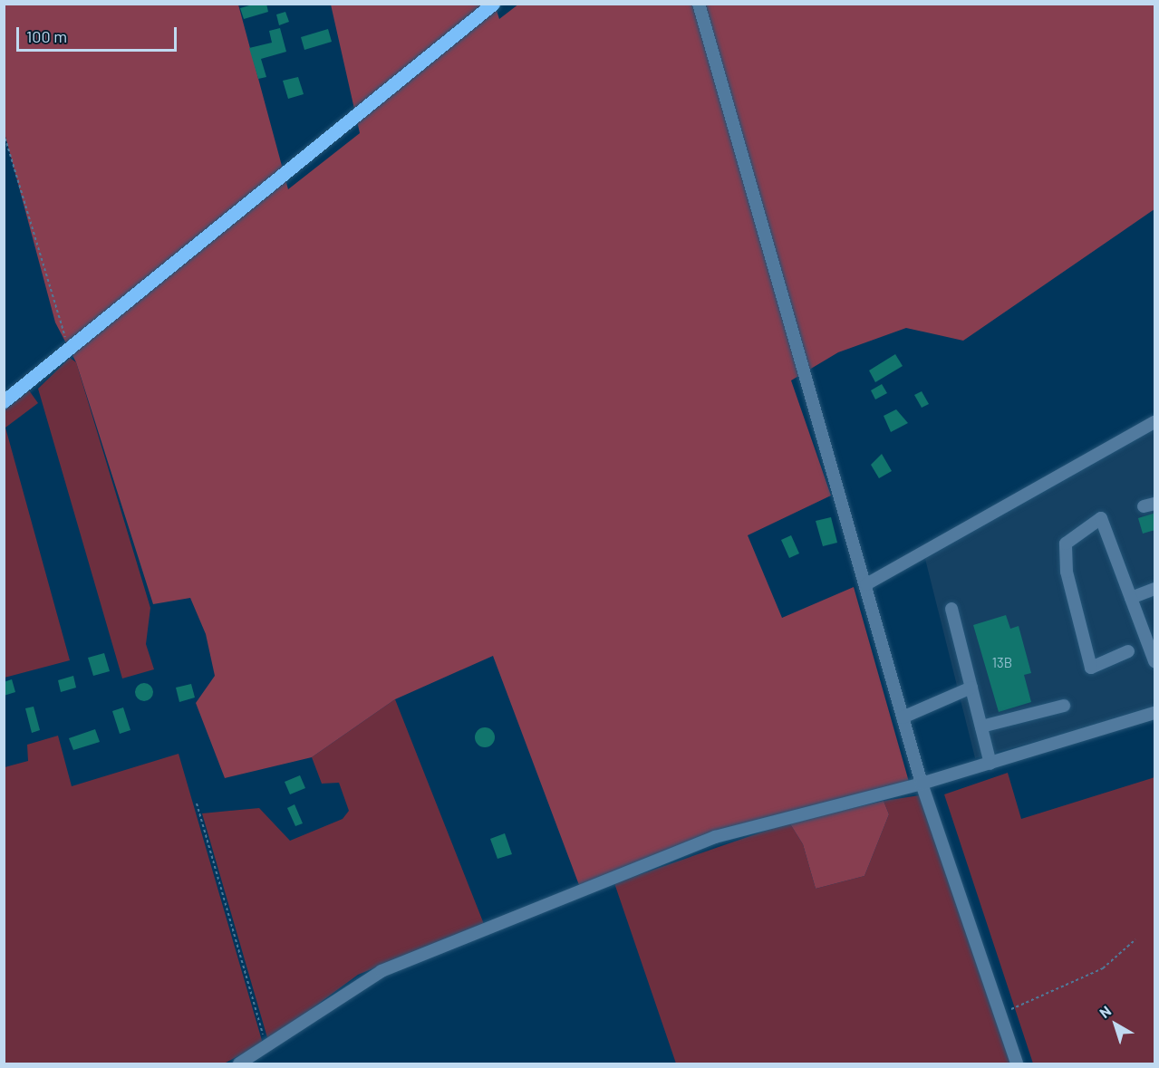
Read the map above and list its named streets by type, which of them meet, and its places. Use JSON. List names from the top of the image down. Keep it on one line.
{"house_numbers":["13B"],"scale_bar":"100 m","north":"top left"}
